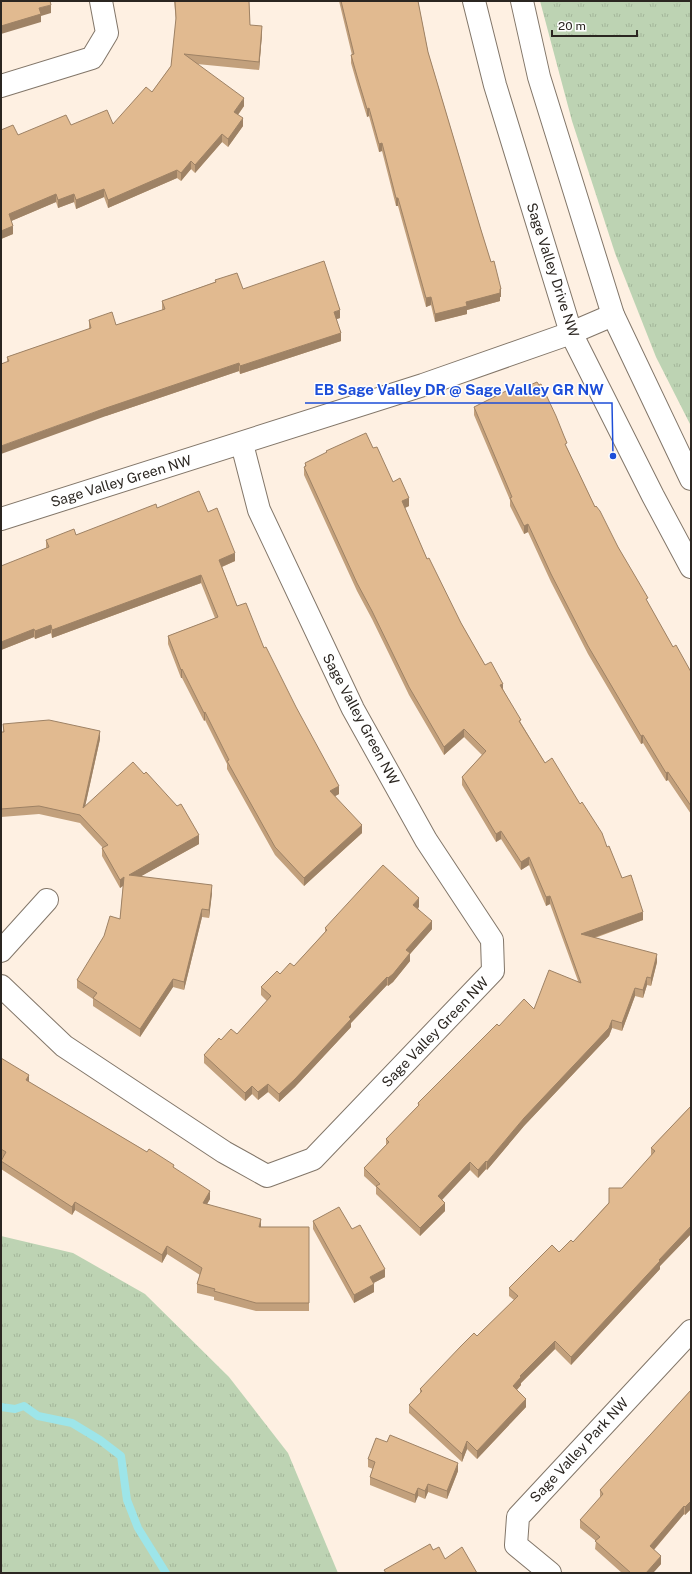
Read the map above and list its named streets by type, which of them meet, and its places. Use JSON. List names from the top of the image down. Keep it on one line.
{"streets":{"street":["Sage Valley Drive NW","Sage Valley Green NW","Sage Valley Park NW"]},"crossings":[["Sage Valley Drive NW","Sage Valley Green NW"]],"places":["EB Sage Valley DR @ Sage Valley GR NW"],"scale_bar":"20 m"}
